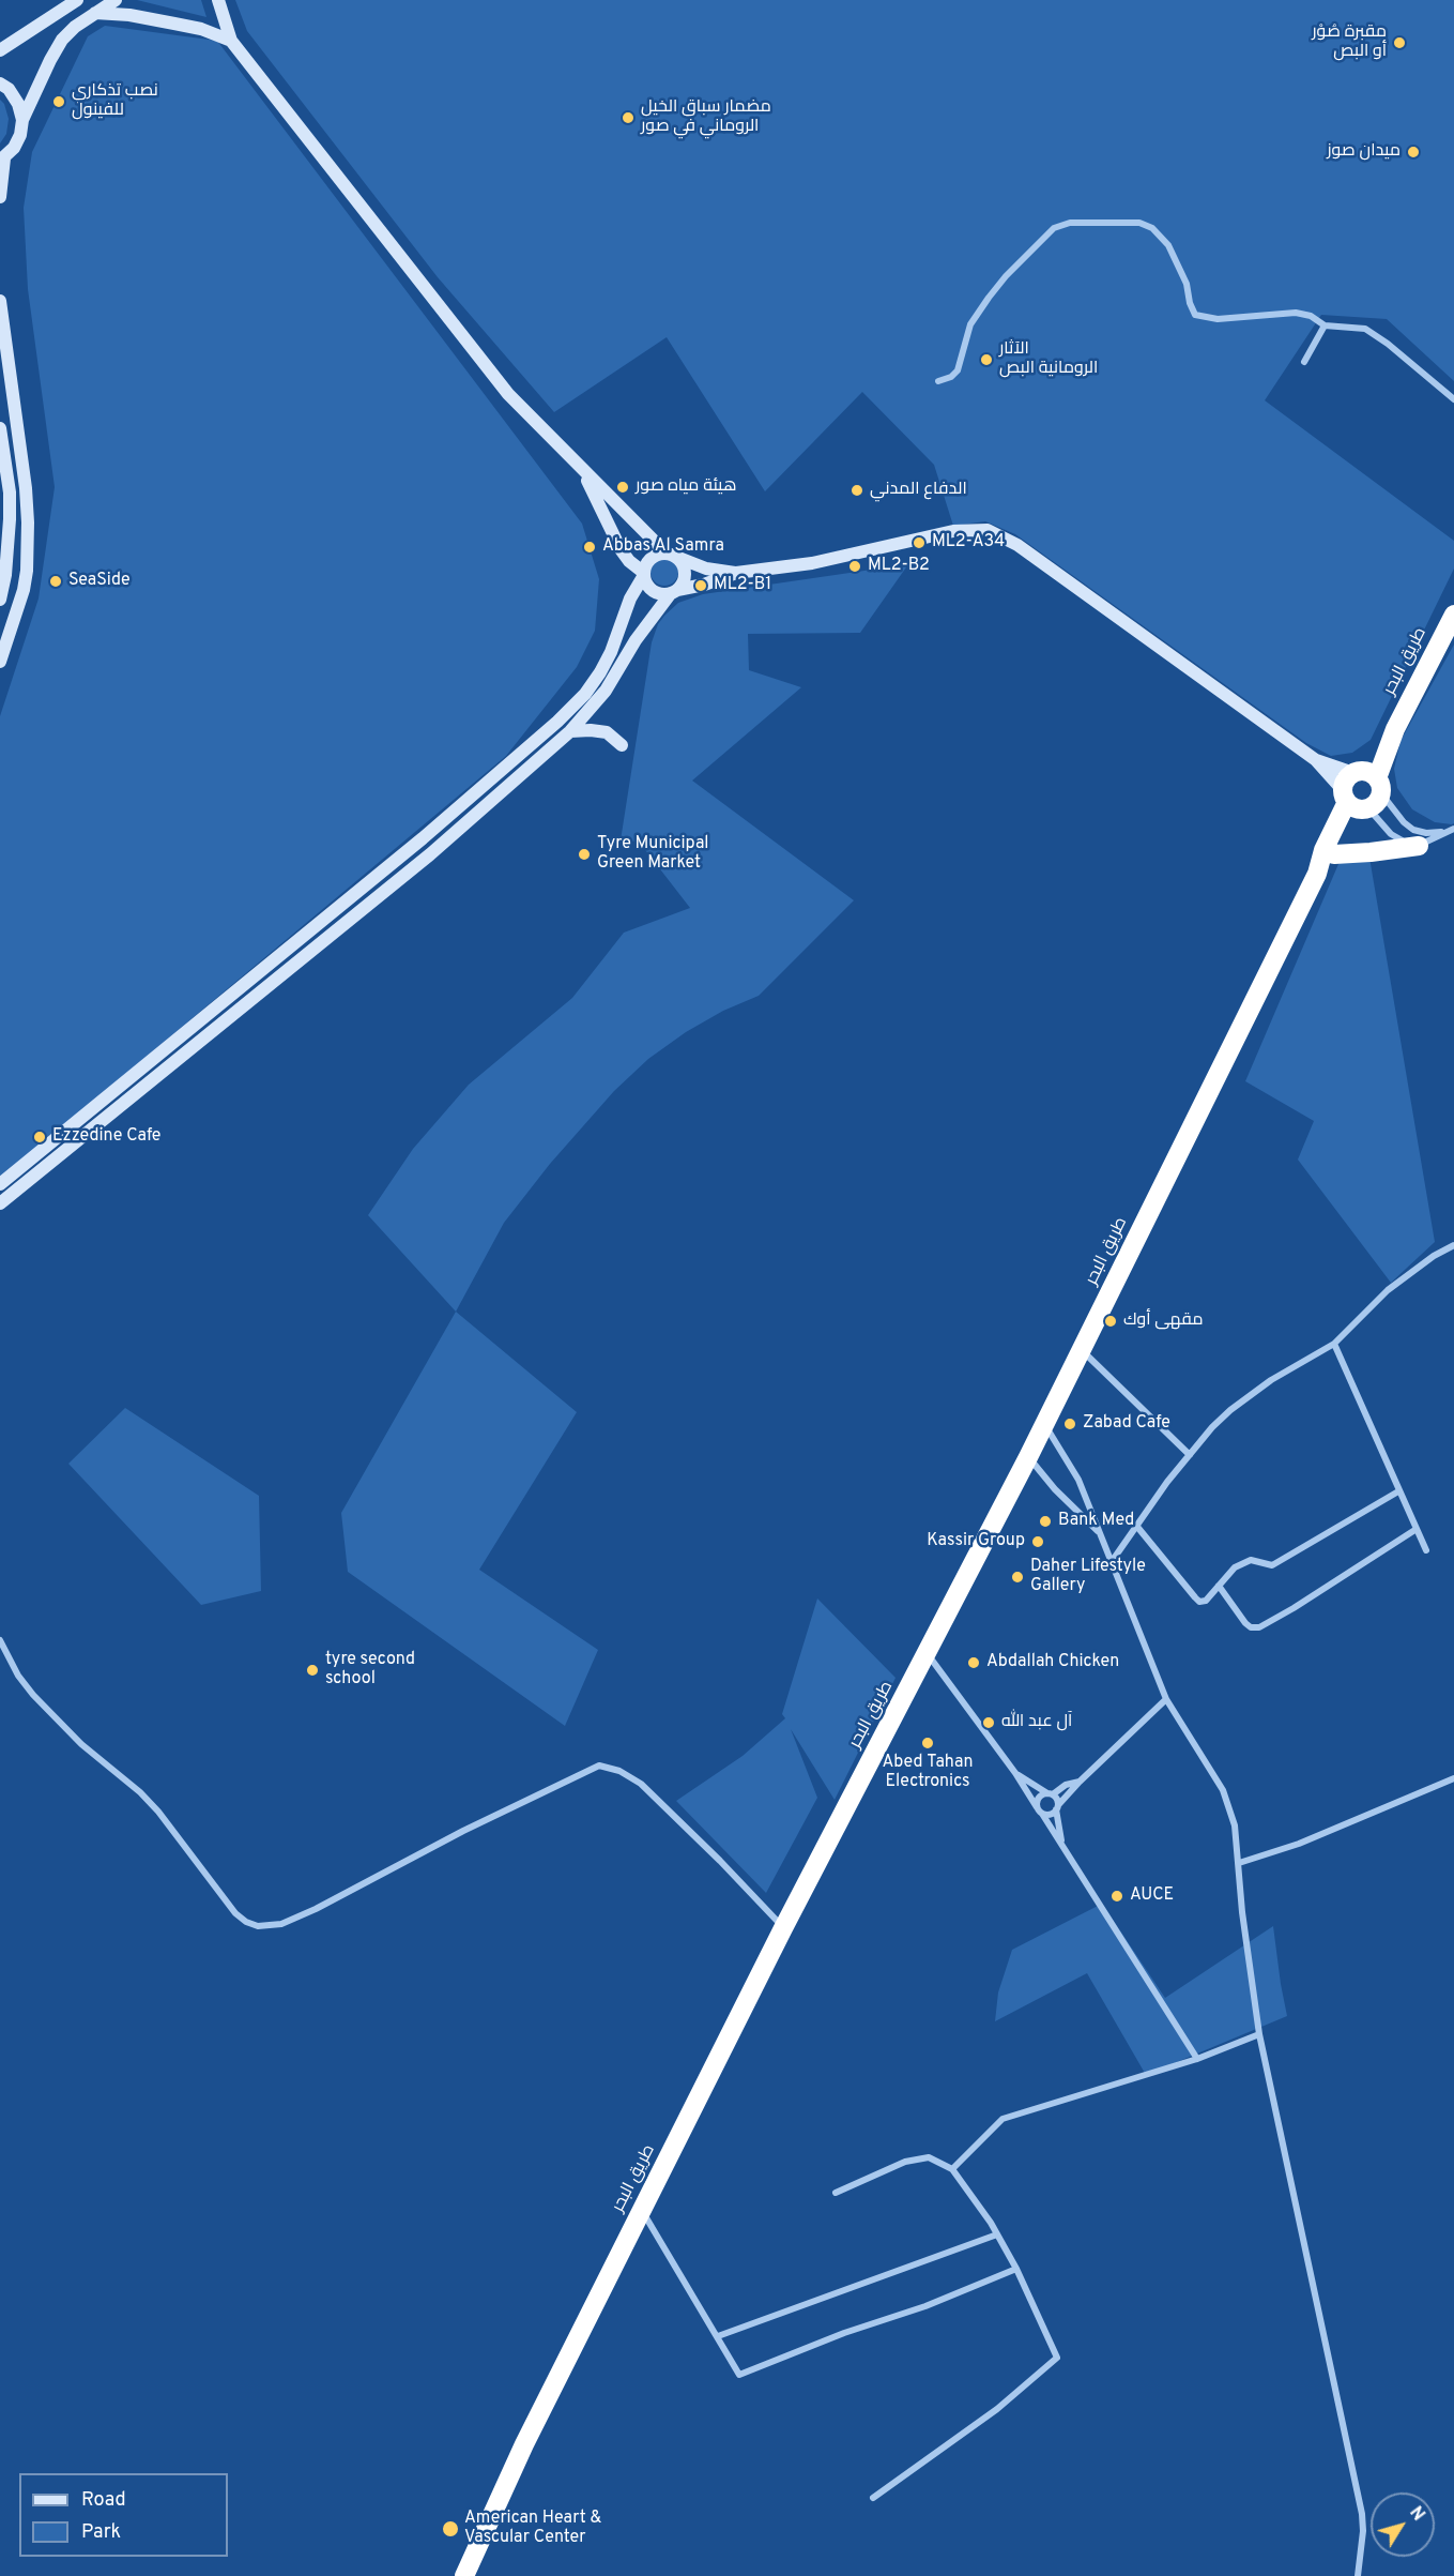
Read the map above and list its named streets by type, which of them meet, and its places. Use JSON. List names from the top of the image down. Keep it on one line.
{"streets":{"highway":["طريق البحر"]},"places":["مقبرة صُوْر أو البص","نصب تذكاري للفينول","مضمار سباق الخيل الروماني في صور","ميدان صوز","الآثار الرومانية البص","هيئة مياه صور","الدفاع المدني","ML2-A34","Abbas Al Samra","ML2-B2","SeaSide","ML2-B1","Tyre Municipal Green Market","Ezzedine Cafe","مقهى أوك","Zabad Cafe","Bank Med","Kassir Group","Daher Lifestyle Gallery","Abdallah Chicken","tyre second school","آل عبد الله","Abed Tahan Electronics","AUCE","American Heart & Vascular Center"],"legend":["Road","Park"],"north":"top right"}
